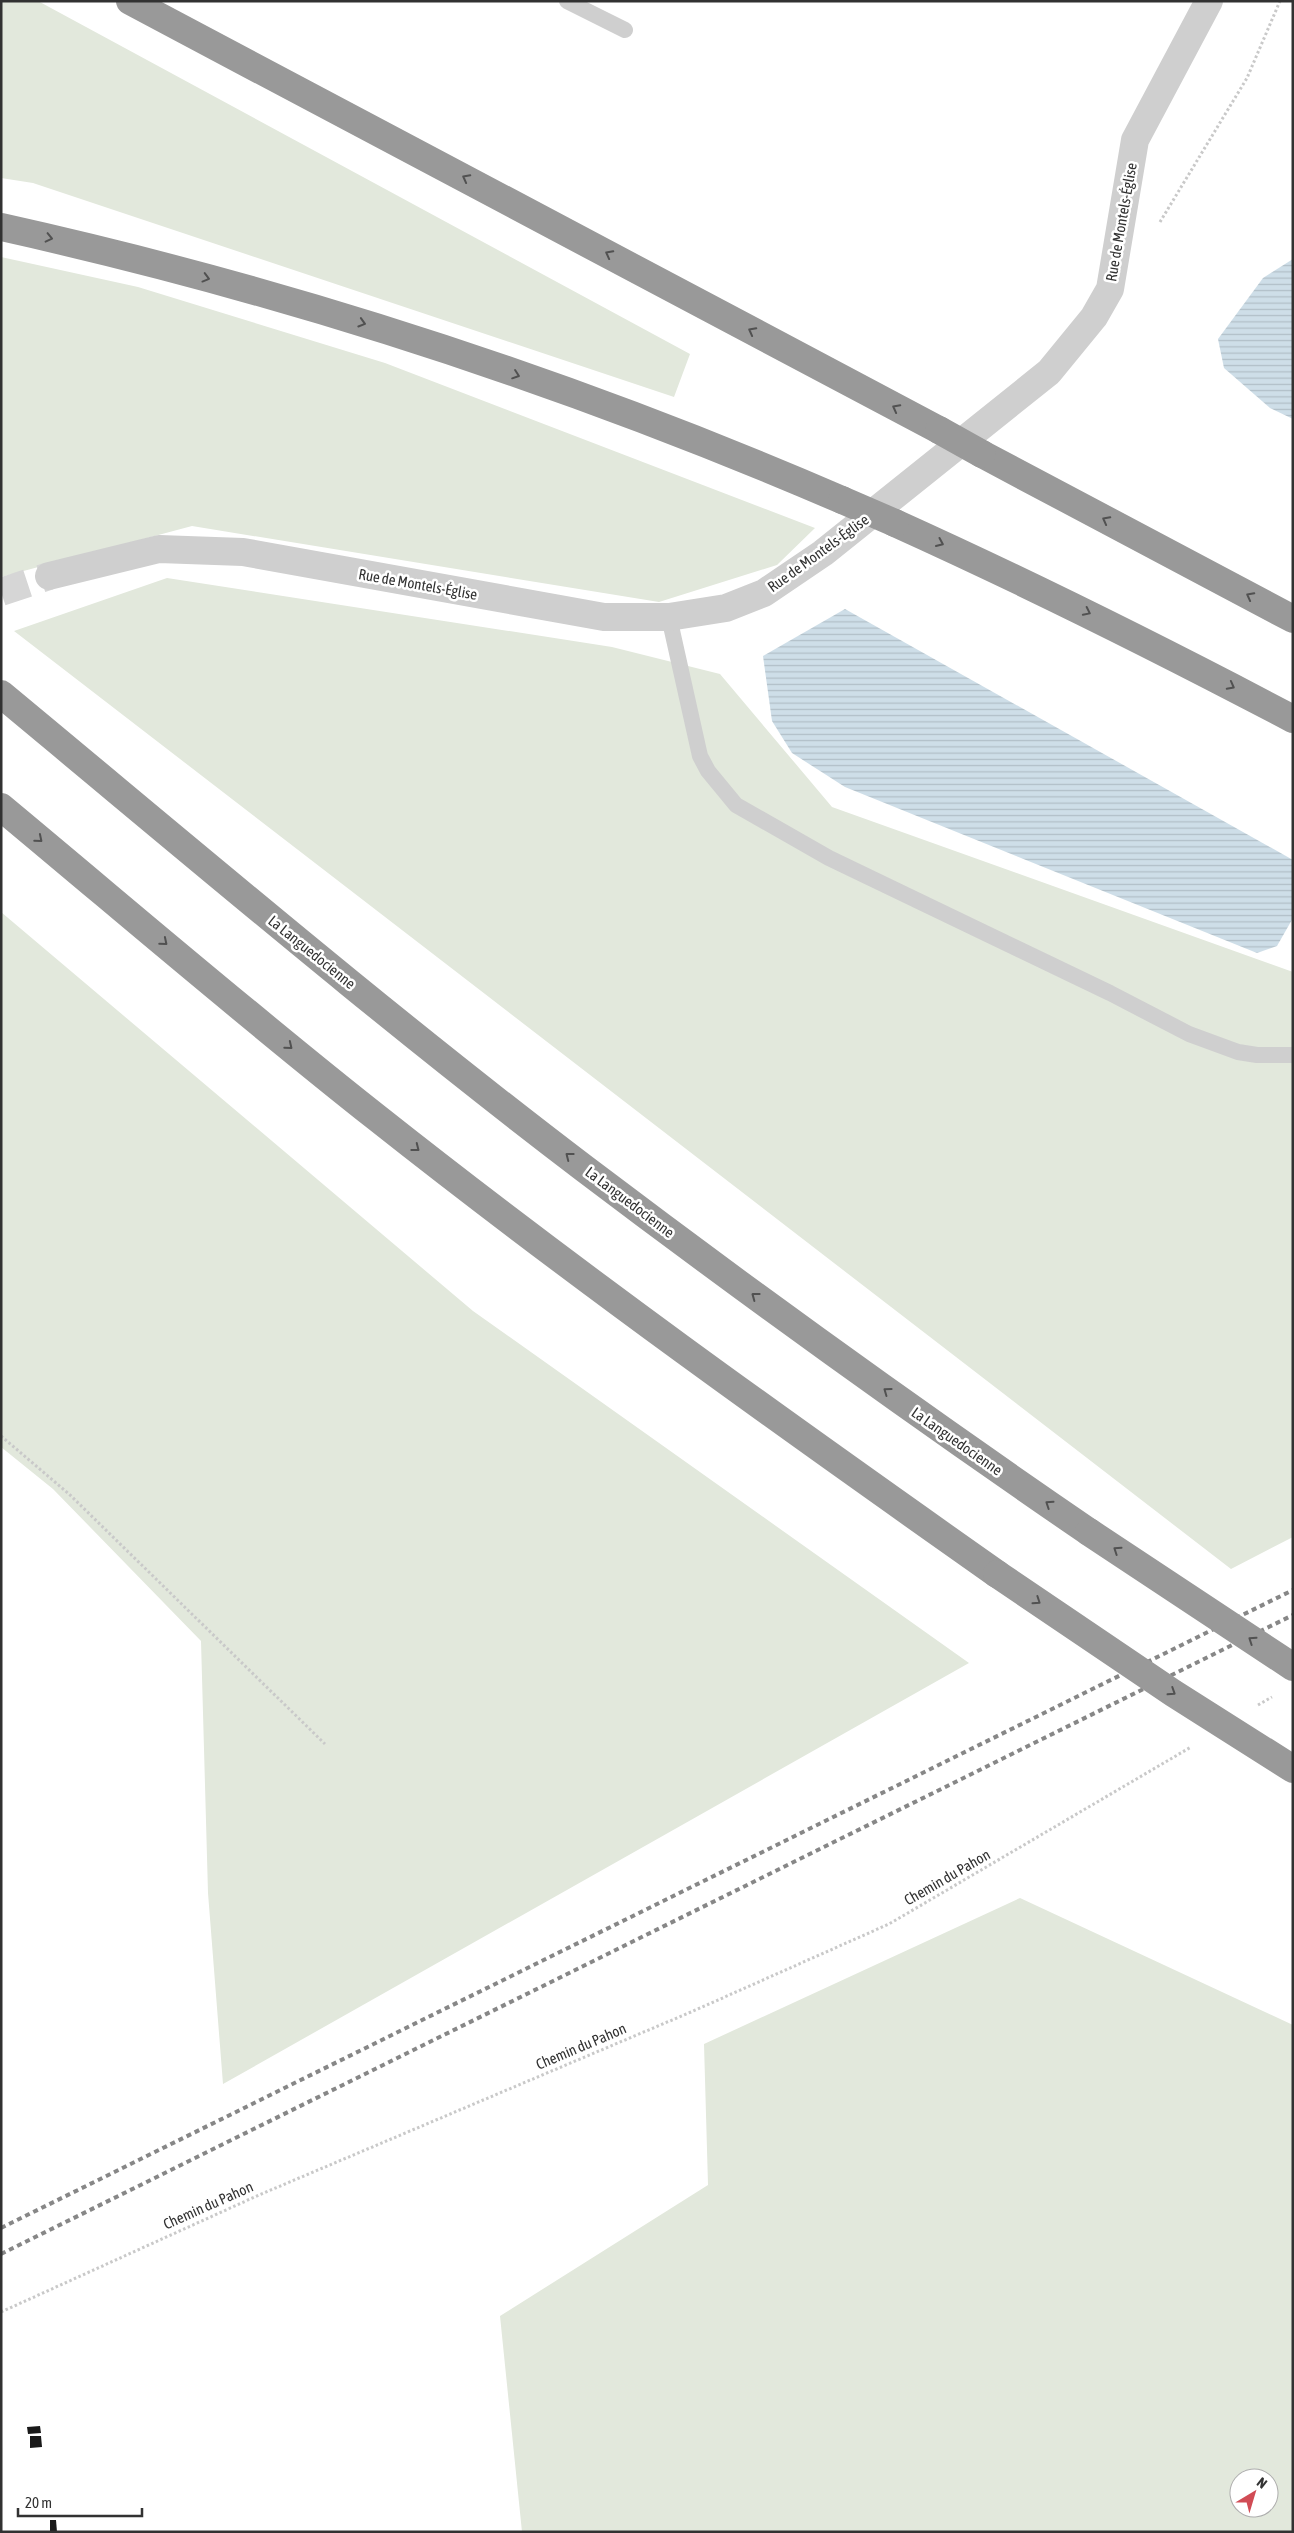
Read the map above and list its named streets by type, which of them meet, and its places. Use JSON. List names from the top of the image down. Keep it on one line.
{"streets":{"highway":["La Languedocienne"],"street":["Rue de Montels-Église"],"path":["Chemin du Pahon"]},"scale_bar":"20 m","north":"top right"}
